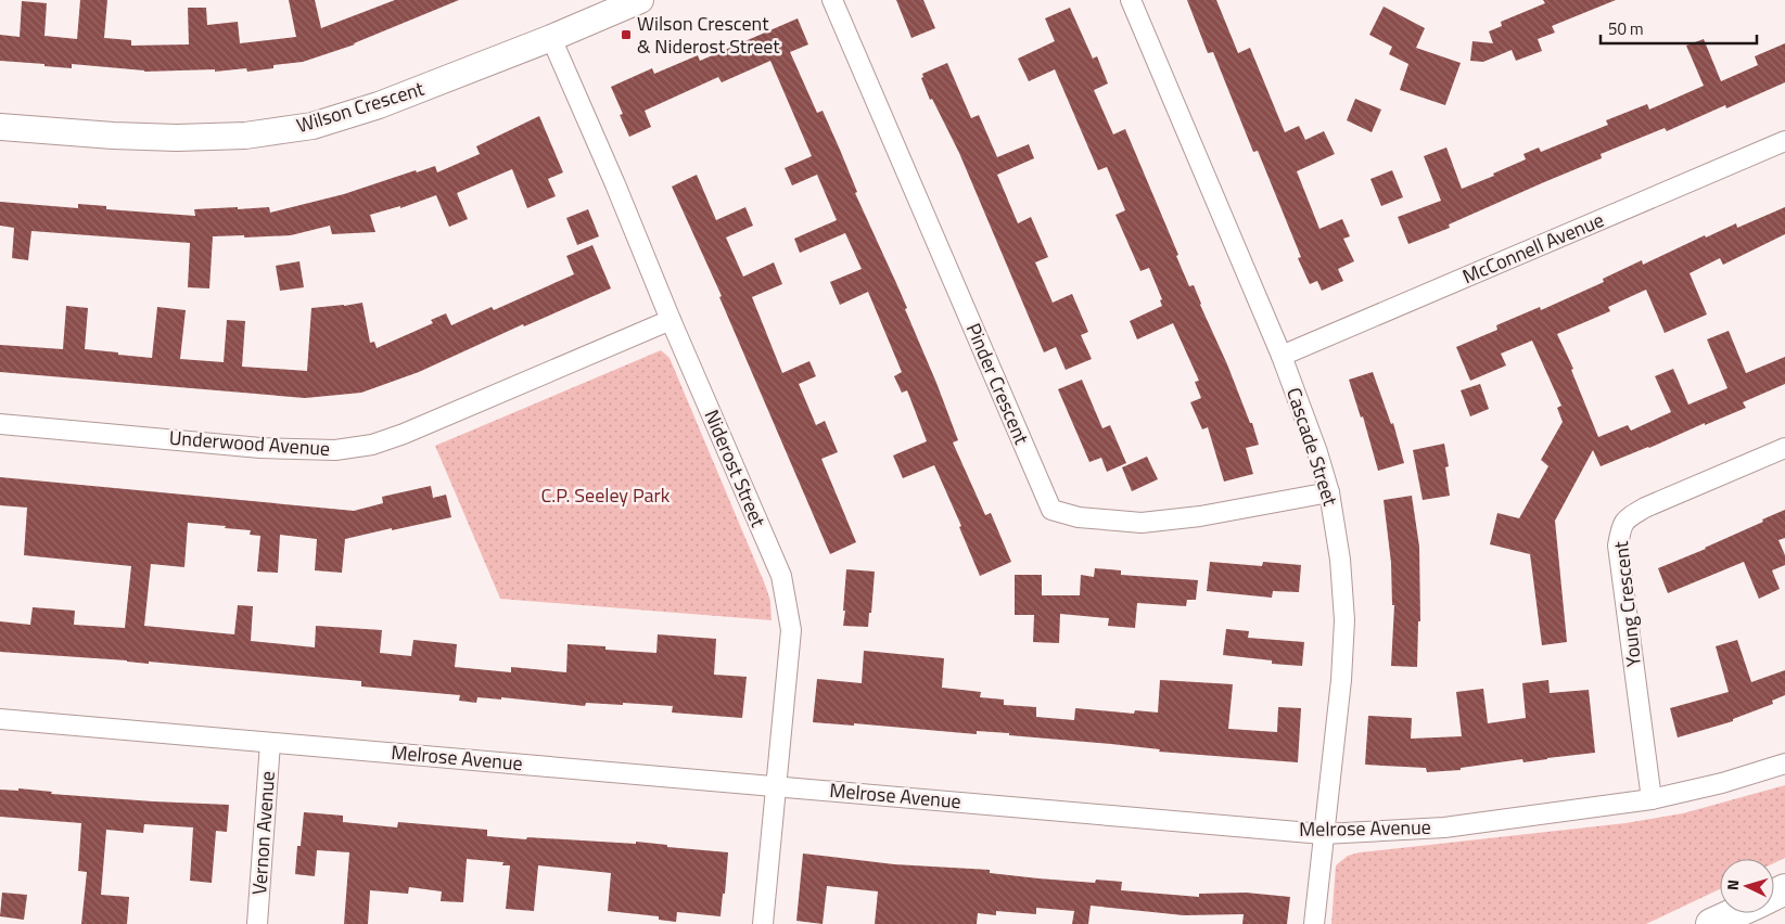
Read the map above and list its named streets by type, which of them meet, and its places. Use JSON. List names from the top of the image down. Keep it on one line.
{"streets":{"street":["Wilson Crescent","McConnell Avenue","Pinder Crescent","Underwood Avenue","Cascade Street","Niderost Street","Young Crescent","Melrose Avenue","Vernon Avenue"]},"crossings":[["Wilson Crescent","Niderost Street"],["McConnell Avenue","Cascade Street"],["Pinder Crescent","Cascade Street"],["Underwood Avenue","Niderost Street"],["Cascade Street","Melrose Avenue"],["Niderost Street","Melrose Avenue"],["Young Crescent","Melrose Avenue"],["Melrose Avenue","Vernon Avenue"]],"parks":["C.P. Seeley Park"],"places":{"transit":["Wilson Crescent & Niderost Street"]},"scale_bar":"50 m","north":"left"}
